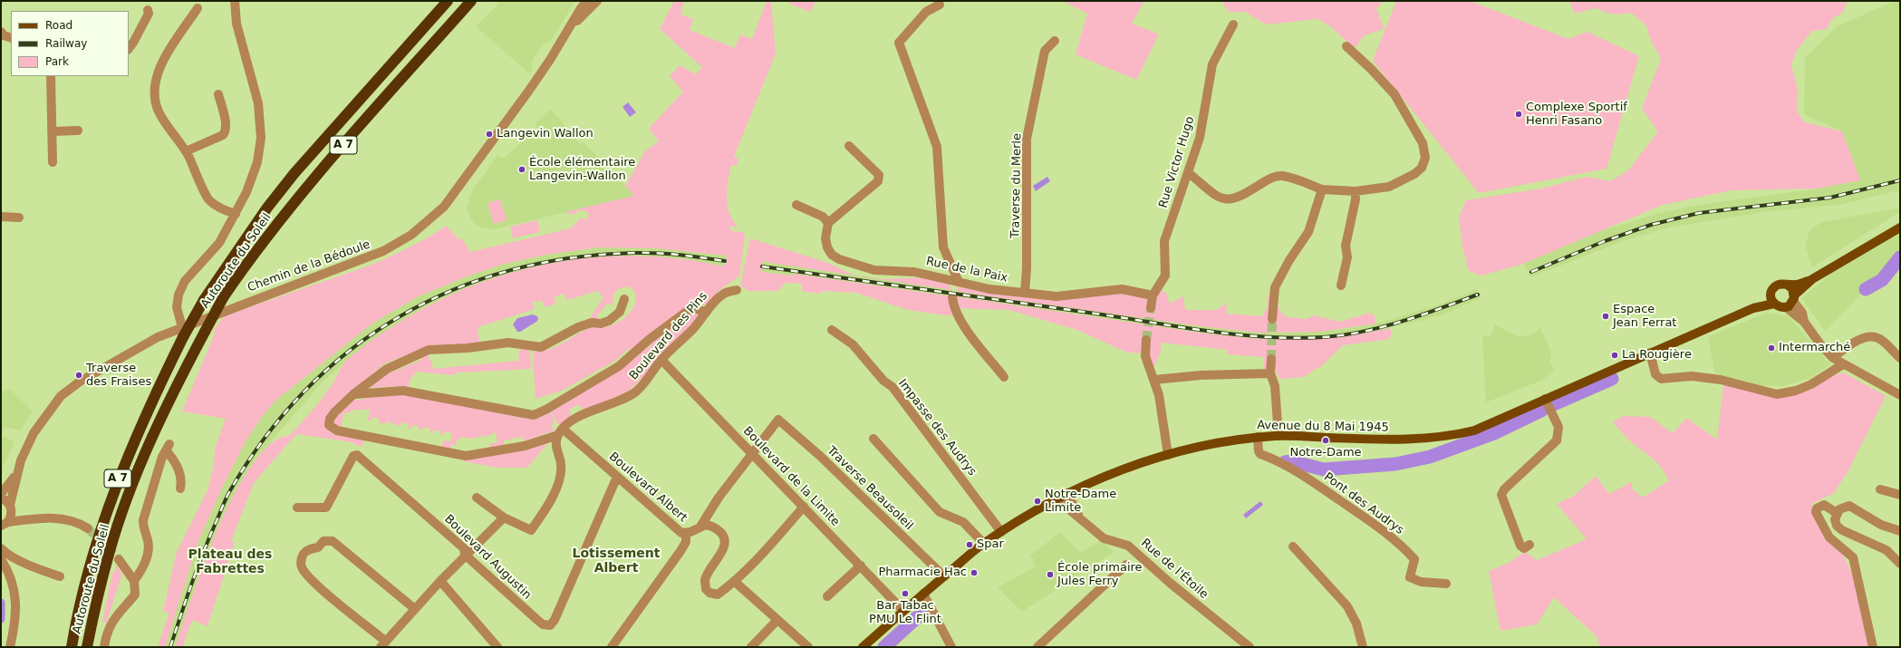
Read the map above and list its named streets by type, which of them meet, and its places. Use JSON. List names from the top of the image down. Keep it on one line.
{"streets":{"highway":["A 7","Autoroute du Soleil"],"main road":["Avenue du 8 Mai 1945"],"street":["Rue Victor Hugo","Traverse du Merle","Chemin de la Bédoule","Rue de la Paix","Boulevard des Pins","Impasse des Audrys","Boulevard de la Limite","Boulevard Albert","Traverse Beausoleil","Pont des Audrys","Boulevard Augustin","Rue de l'Étoile"]},"crossings":[["Rue Victor Hugo","Rue de la Paix"],["Traverse du Merle","Rue de la Paix"],["Autoroute du Soleil","Chemin de la Bédoule"],["Boulevard des Pins","Boulevard de la Limite"],["Boulevard des Pins","Boulevard Albert"],["Avenue du 8 Mai 1945","Impasse des Audrys"],["Avenue du 8 Mai 1945","Boulevard de la Limite"],["Avenue du 8 Mai 1945","Traverse Beausoleil"],["Avenue du 8 Mai 1945","Pont des Audrys"],["Avenue du 8 Mai 1945","Rue de l'Étoile"],["Boulevard de la Limite","Boulevard Albert"],["Boulevard de la Limite","Traverse Beausoleil"],["Boulevard Albert","Boulevard Augustin"]],"districts":["Lotissement Albert","Plateau des Fabrettes"],"places":["Complexe Sportif Henri Fasano","Langevin Wallon","École élémentaire Langevin-Wallon","Espace Jean Ferrat","Intermarché","La Rougière","Traverse des Fraises","Notre-Dame","Notre-Dame Limite","Spar","Pharmacie Hac","École primaire Jules Ferry","Bar Tabac PMU Le Flint"],"legend":["Road","Railway","Park"]}
